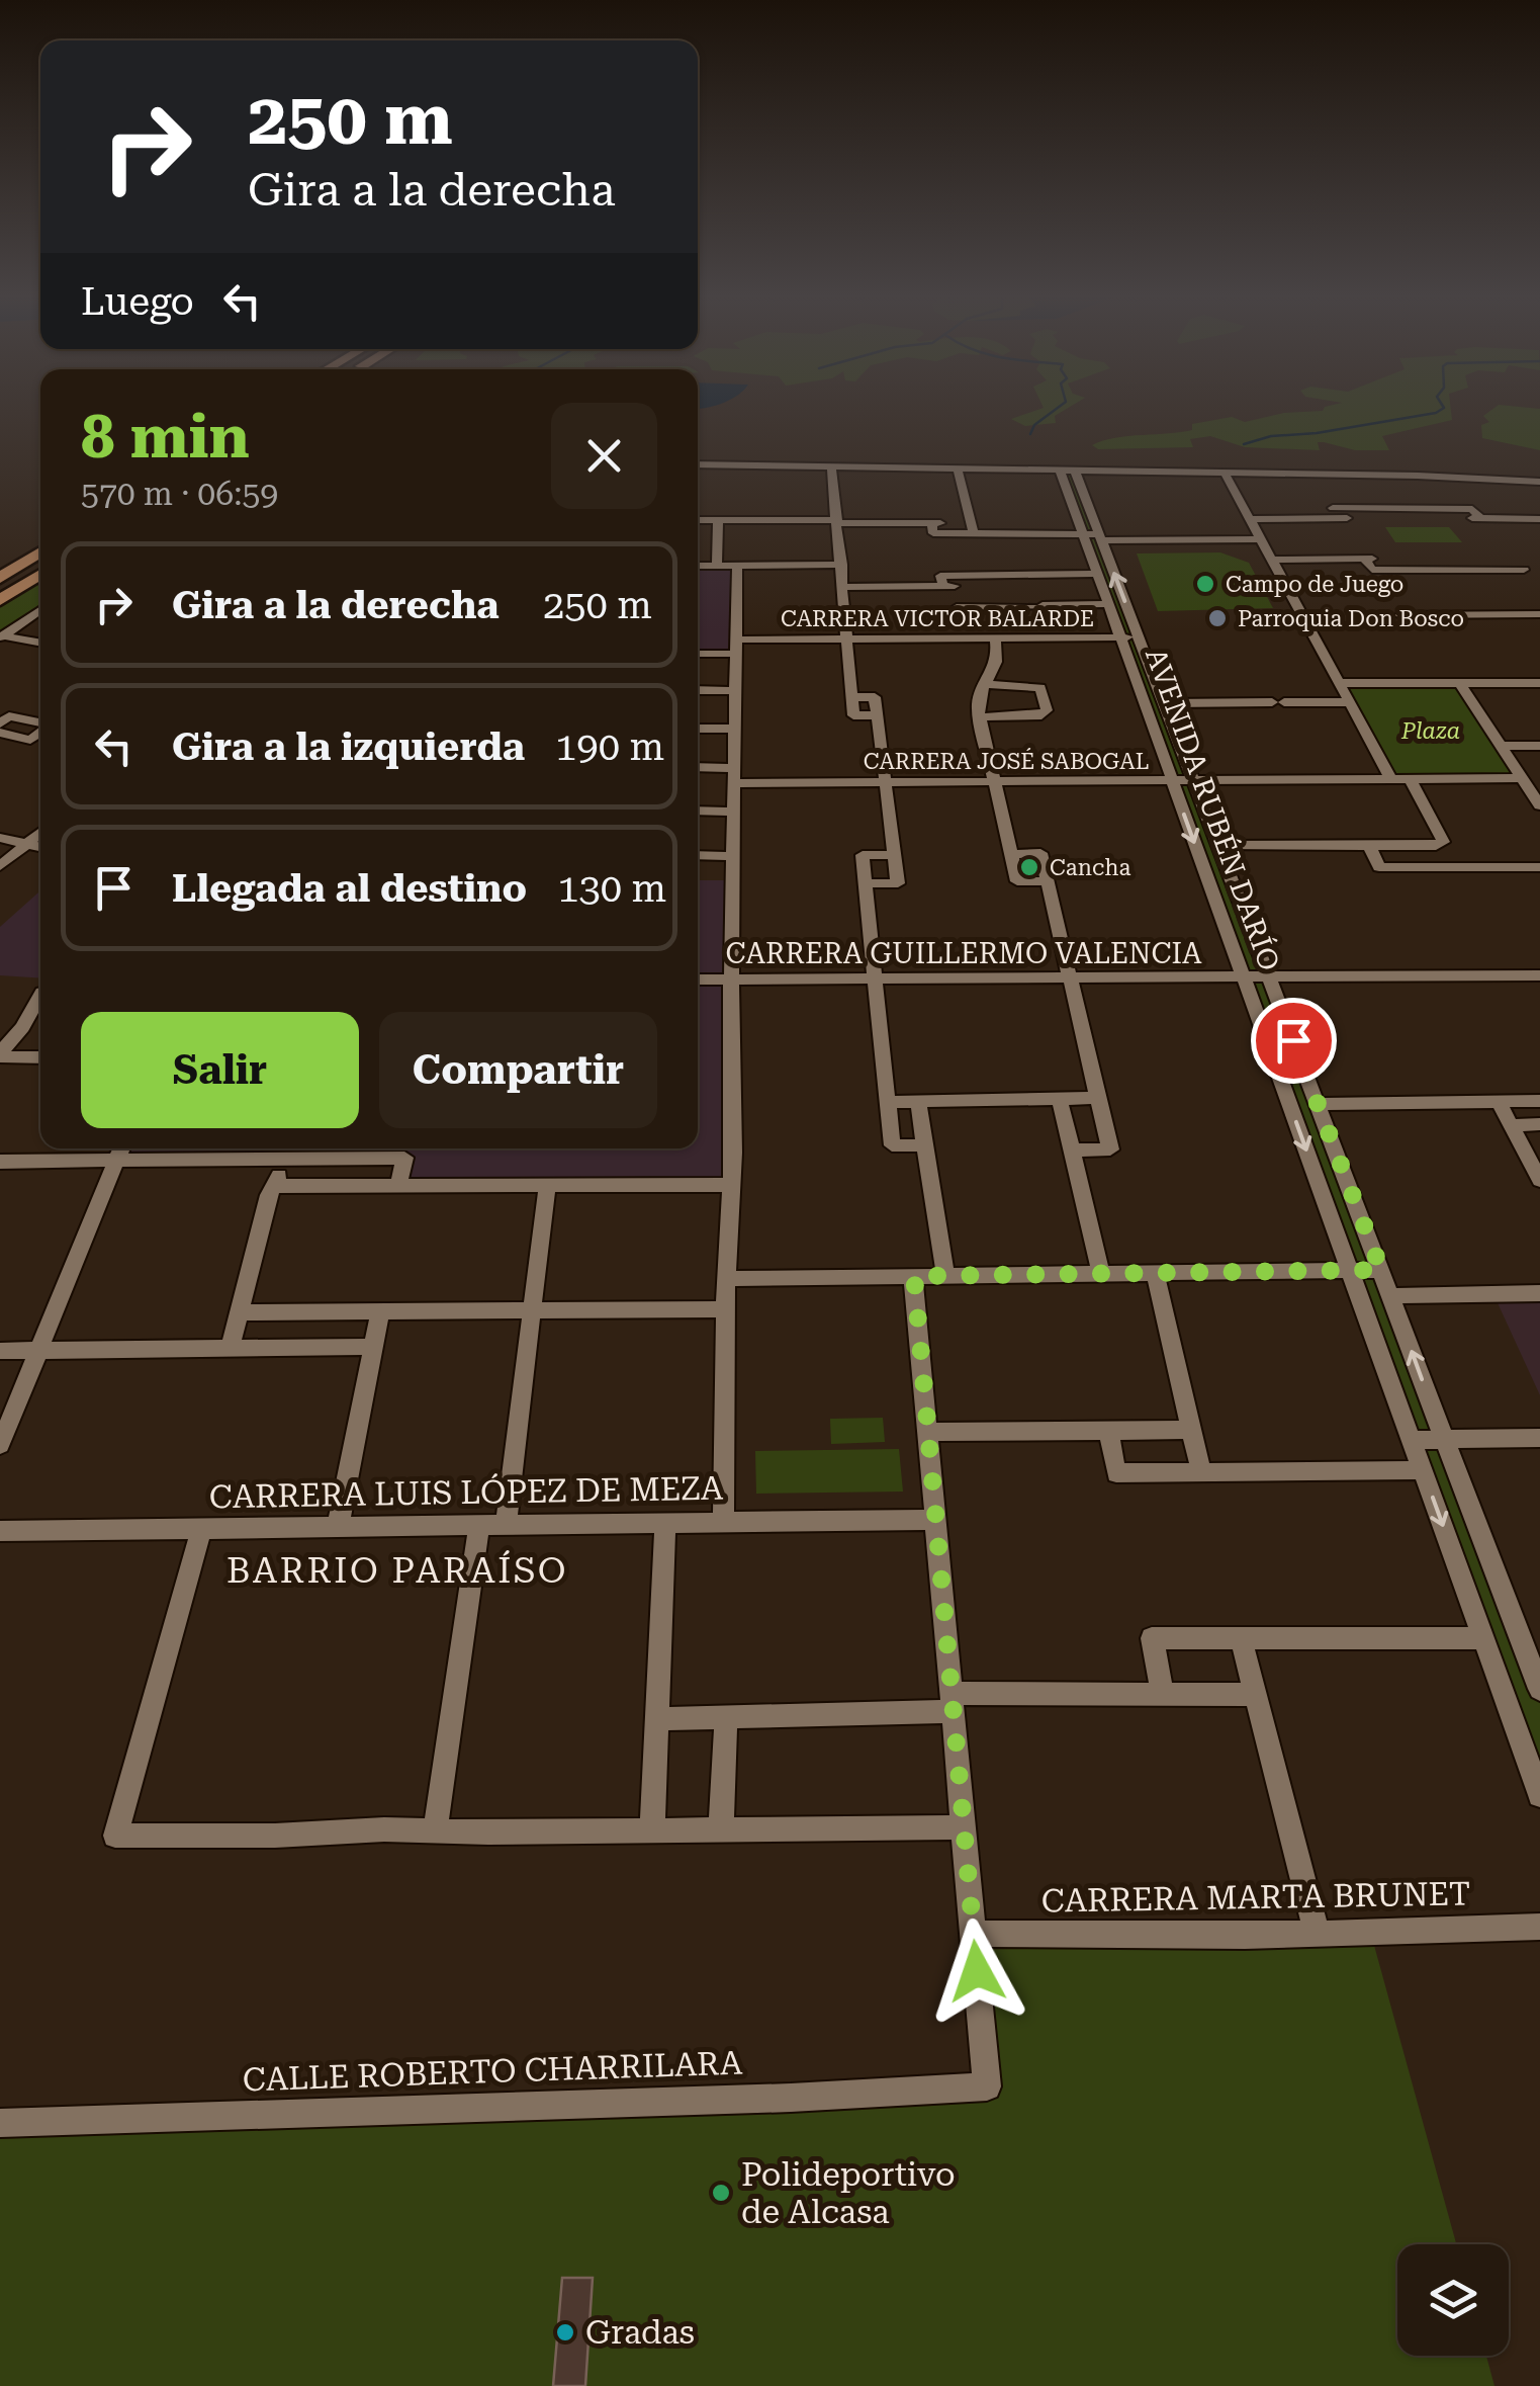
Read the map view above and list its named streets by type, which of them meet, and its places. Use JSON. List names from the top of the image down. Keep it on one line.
{"streets":{"street":["CARRERA VICTOR BALARDE","CARRERA JOSÉ SABOGAL","AVENIDA RUBÉN DARÍO","CARRERA GUILLERMO VALENCIA","CARRERA LUIS LÓPEZ DE MEZA","CARRERA MARTA BRUNET","CALLE ROBERTO CHARRILARA"]},"crossings":[["CARRERA VICTOR BALARDE","AVENIDA RUBÉN DARÍO"],["CARRERA JOSÉ SABOGAL","AVENIDA RUBÉN DARÍO"],["AVENIDA RUBÉN DARÍO","CARRERA GUILLERMO VALENCIA"],["CARRERA MARTA BRUNET","CALLE ROBERTO CHARRILARA"]],"districts":["BARRIO PARAÍSO"],"parks":["Plaza"],"places":["Campo de Juego","Parroquia Don Bosco","Cancha","Polideportivo de Alcasa","Gradas"],"page":{"turn":["250 m","Gira a la derecha"],"then":"Luego","heading":["8 min","570 m · 06:59"],"list":[{"name":"Gira a la derecha","value":"250 m"},{"name":"Gira a la izquierda","value":"190 m"},{"name":"Llegada al destino","value":"130 m"}],"buttons":["Salir","Compartir"]}}
